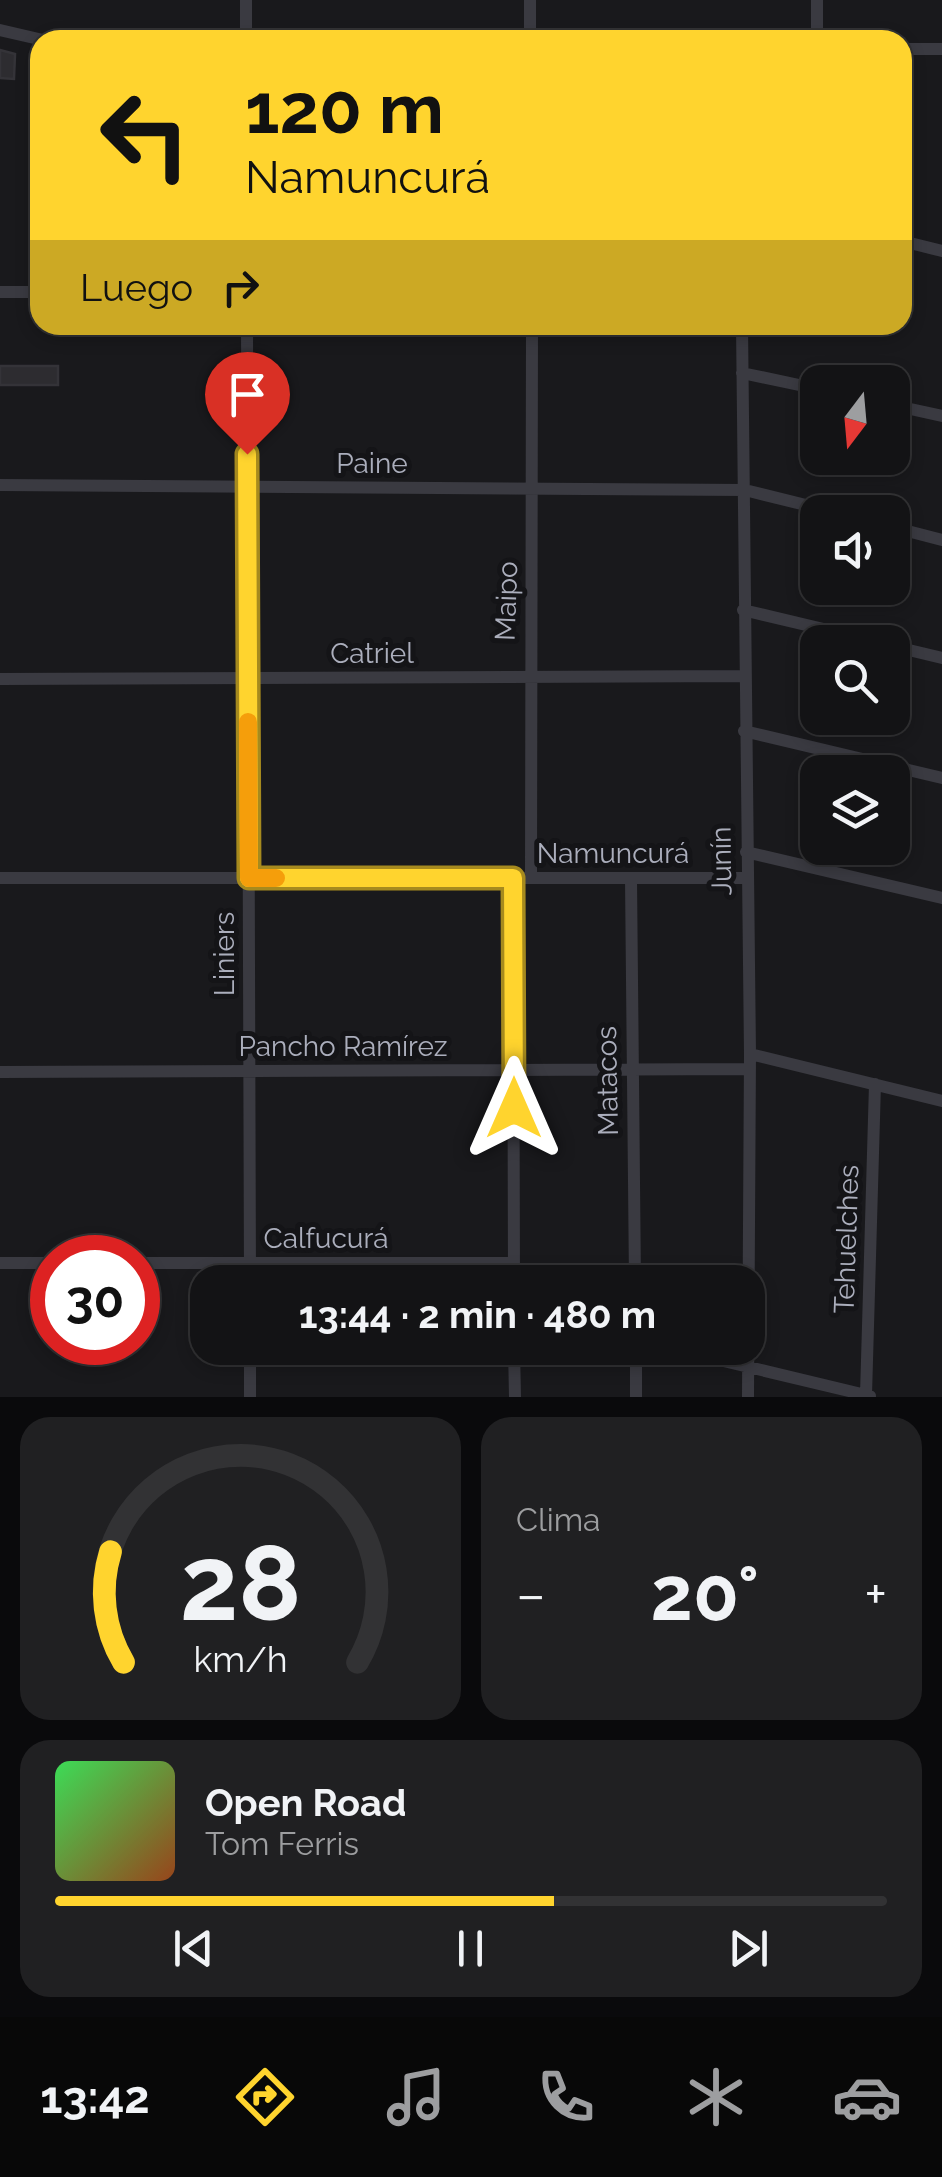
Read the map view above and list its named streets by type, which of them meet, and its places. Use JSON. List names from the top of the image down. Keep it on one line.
{"streets":{"street":["Paine","Maipo","Catriel","Namuncurá","Junín","Liniers","Pancho Ramírez","Matacos","Calfucurá","Tehuelches"]},"crossings":[["Paine","Maipo"],["Paine","Junín"],["Paine","Liniers"],["Maipo","Catriel"],["Maipo","Namuncurá"],["Catriel","Junín"],["Catriel","Liniers"],["Namuncurá","Junín"],["Namuncurá","Liniers"],["Namuncurá","Matacos"],["Junín","Pancho Ramírez"],["Liniers","Pancho Ramírez"],["Liniers","Calfucurá"],["Pancho Ramírez","Matacos"],["Pancho Ramírez","Tehuelches"]],"north":"bottom","page":{"turn":["120 m","Namuncurá"],"then":"Luego","limit":"30","trip":"13:44 · 2 min · 480 m","tile":"Clima","heat":["−","20°","+"],"song":["Open Road","Tom Ferris"],"tabs":"13:42","gauge":["28","km/h"]}}
